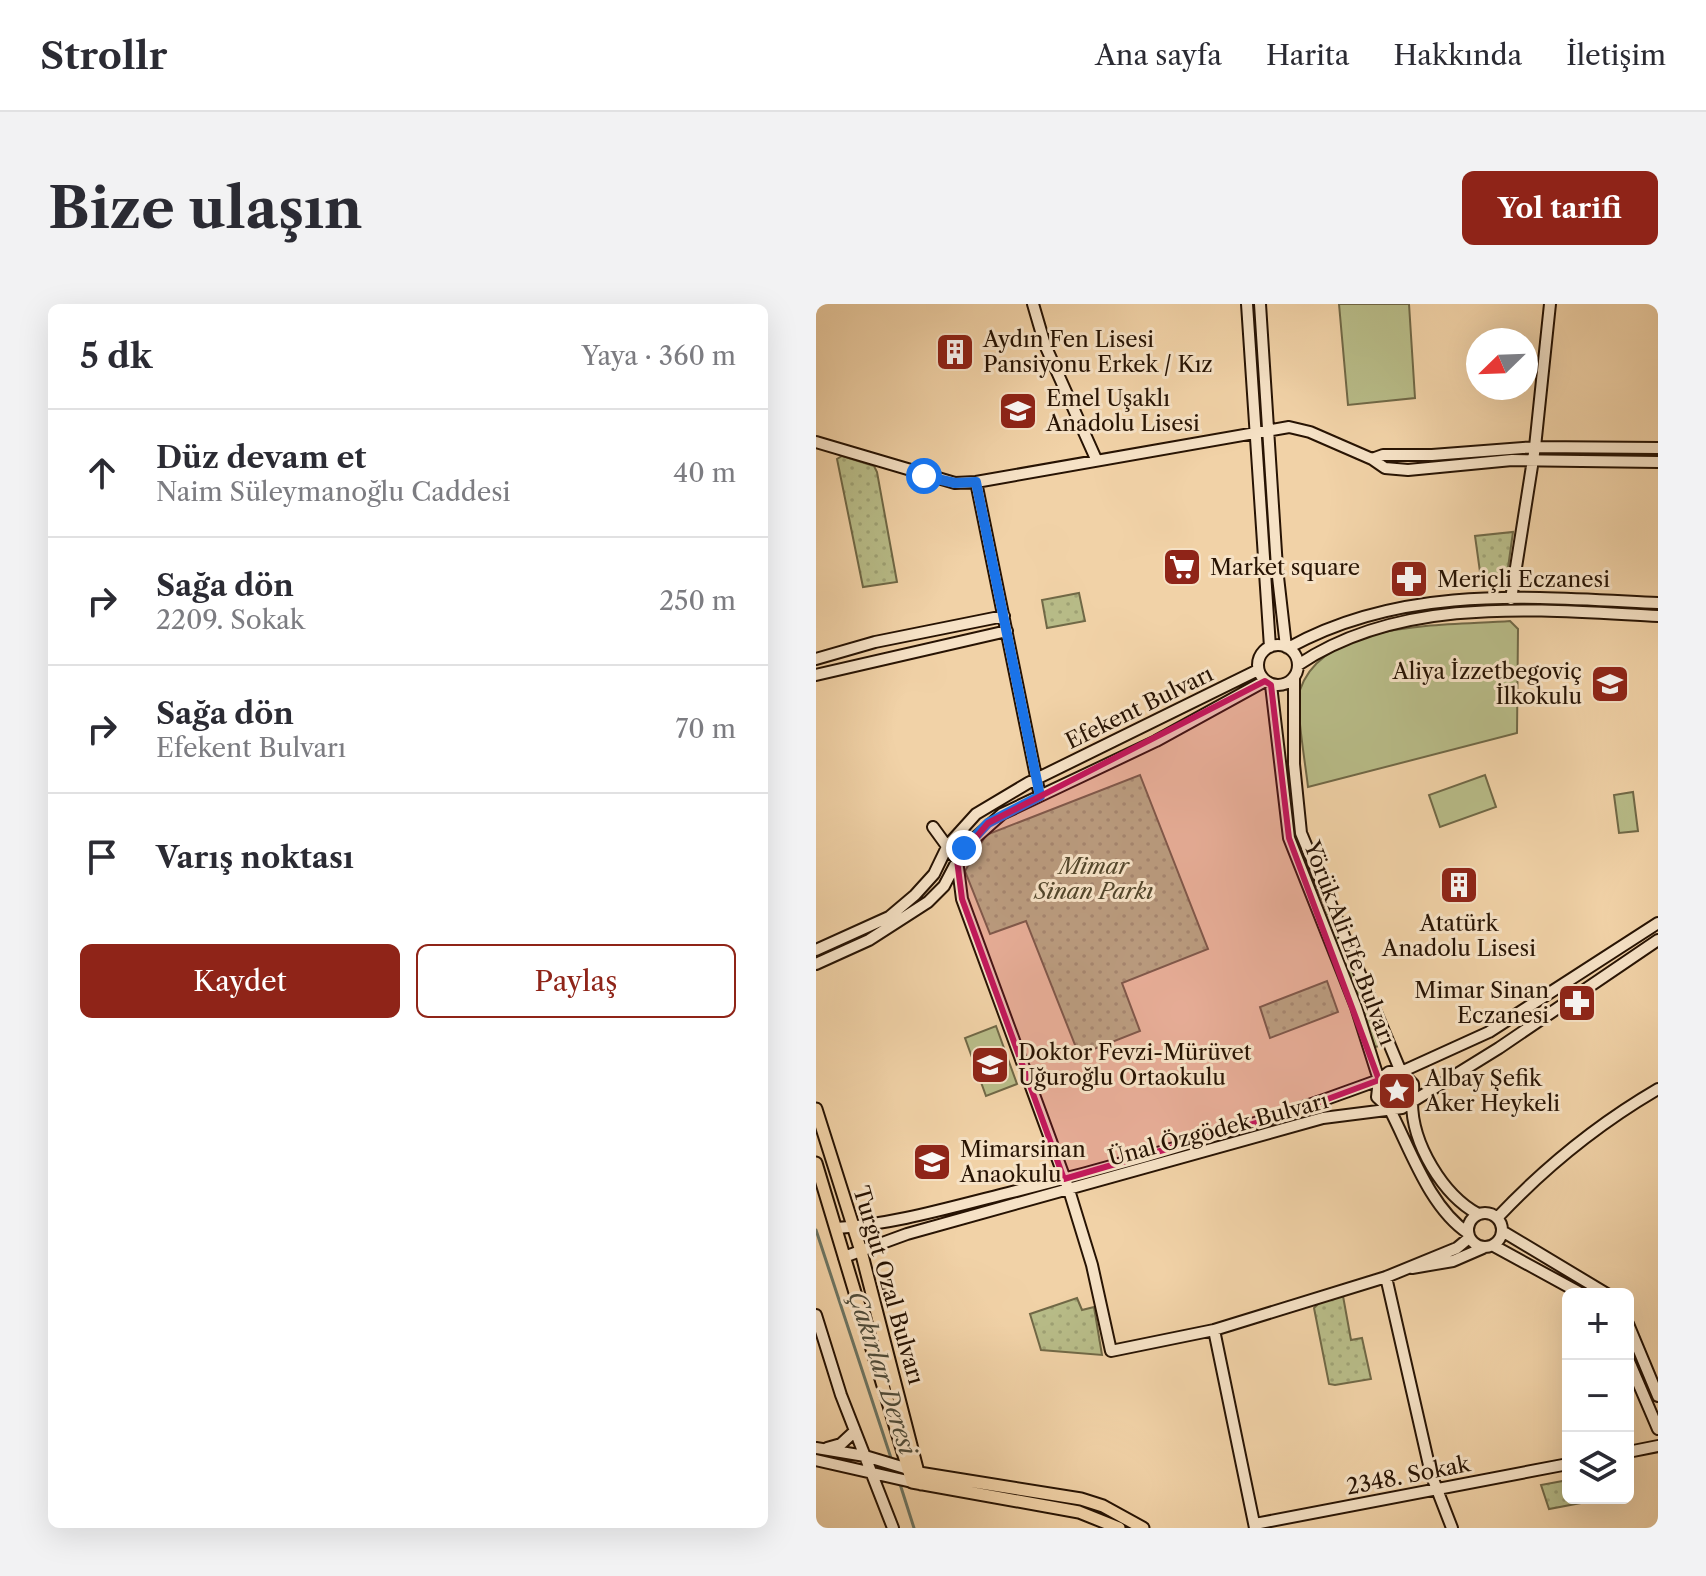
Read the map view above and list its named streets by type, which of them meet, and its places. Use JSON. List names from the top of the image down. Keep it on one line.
{"streets":{"main road":["Turgut Ozal Bulvarı"],"street":["Efekent Bulvarı","Yörük Ali Efe Bulvarı","Ünal Özgödek Bulvarı","2348. Sokak"]},"crossings":[["Efekent Bulvarı","Yörük Ali Efe Bulvarı"],["Yörük Ali Efe Bulvarı","Ünal Özgödek Bulvarı"],["Ünal Özgödek Bulvarı","Turgut Ozal Bulvarı"]],"water":["Çakırlar Deresi"],"parks":["Mimar Sinan Parkı"],"places":{"building":["Aydın Fen Lisesi Pansiyonu Erkek / Kız","Atatürk Anadolu Lisesi"],"school or university":["Emel Uşaklı Anadolu Lisesi","Aliya İzzetbegoviç İlkokulu","Doktor Fevzi-Mürüvet Uğuroğlu Ortaokulu","Mimarsinan Anaokulu"],"supermarket":["Market square"],"pharmacy":["Meriçli Eczanesi","Mimar Sinan Eczanesi"],"place":["Albay Şefik Aker Heykeli"]},"north":"bottom left","page":{"header":"Strollr","nav":["Ana sayfa","Harita","Hakkında","İletişim"],"buttons":["Yol tarifi",["Kaydet","Paylaş"]],"title":"Bize ulaşın","heading":["5 dk","Yaya · 360 m"],"list":[["Düz devam et","Naim Süleymanoğlu Caddesi","40 m"],["Sağa dön","2209. Sokak","250 m"],["Sağa dön","Efekent Bulvarı","70 m"],"Varış noktası"],"map_buttons":["+","−"]}}
